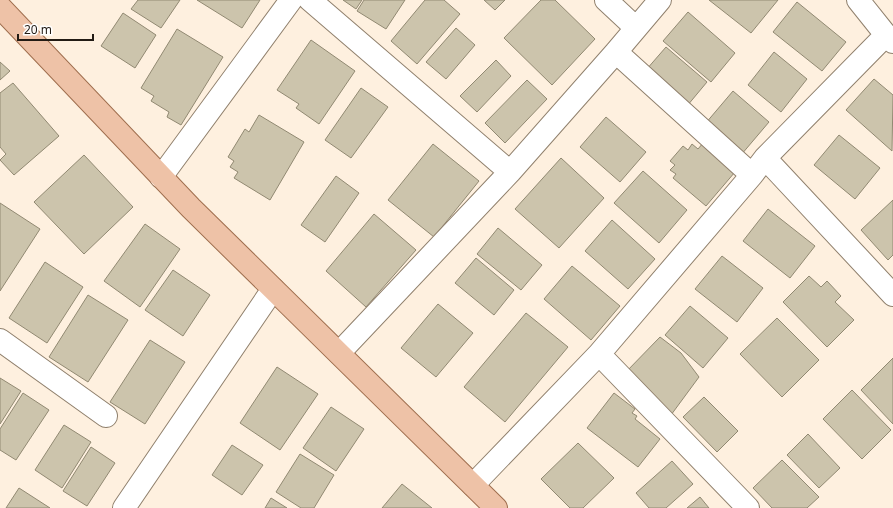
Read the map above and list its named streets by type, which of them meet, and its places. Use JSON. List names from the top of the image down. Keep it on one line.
{"scale_bar":"20 m"}
